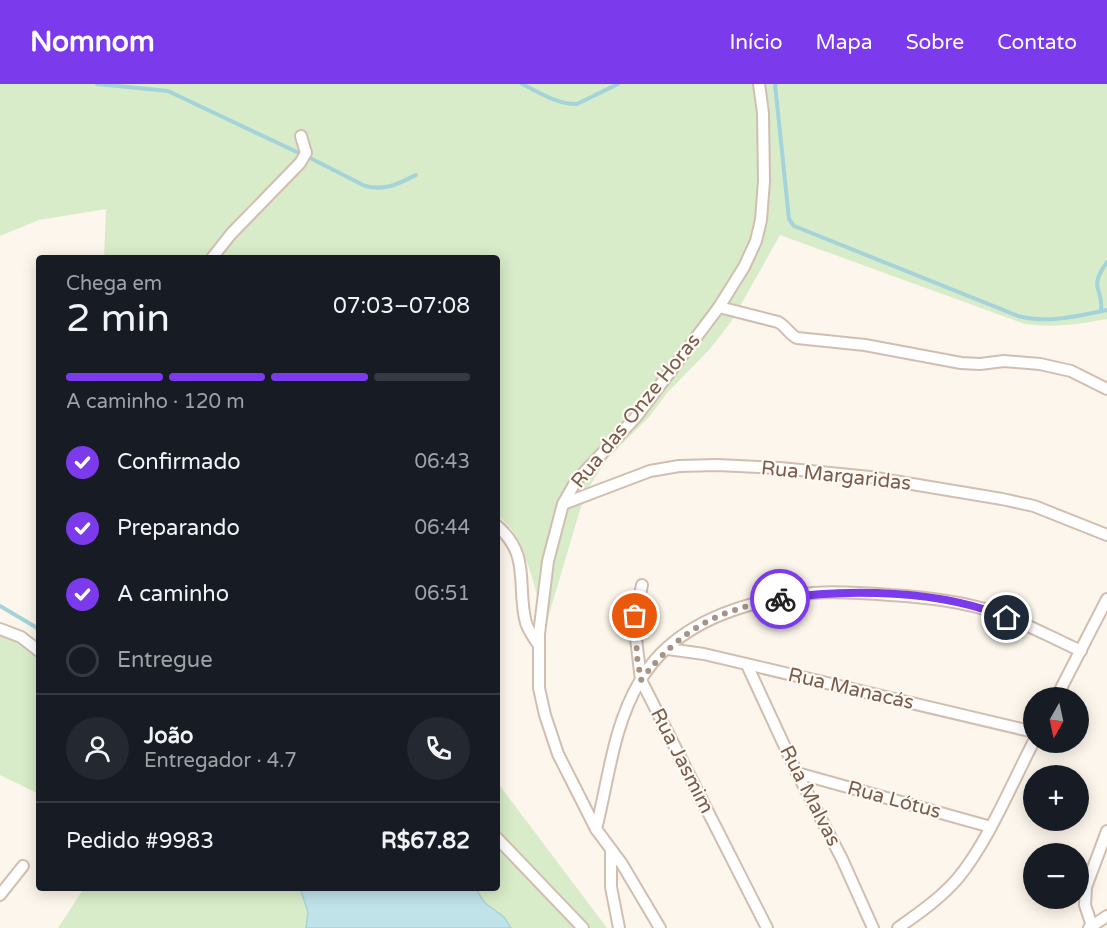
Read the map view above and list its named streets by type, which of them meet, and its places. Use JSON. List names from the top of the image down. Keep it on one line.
{"streets":{"street":["Rua das Onze Horas","Rua Margaridas","Rua Manacás","Rua Jasmim","Rua Malvas","Rua Lótus"]},"crossings":[["Rua das Onze Horas","Rua Margaridas"],["Rua Manacás","Rua Malvas"],["Rua Malvas","Rua Lótus"]],"north":"bottom","page":{"header":"Nomnom","nav":["Início","Mapa","Sobre","Contato"],"heading":["2 min","Chega em","07:03–07:08"],"panel":["João","Entregador · 4.7","Pedido #9983","R$67.82"],"bar":"A caminho · 120 m","list":[["Confirmado","06:43"],["Preparando","06:44"],["A caminho","06:51"],"Entregue"],"map_buttons":["+","−"]}}
